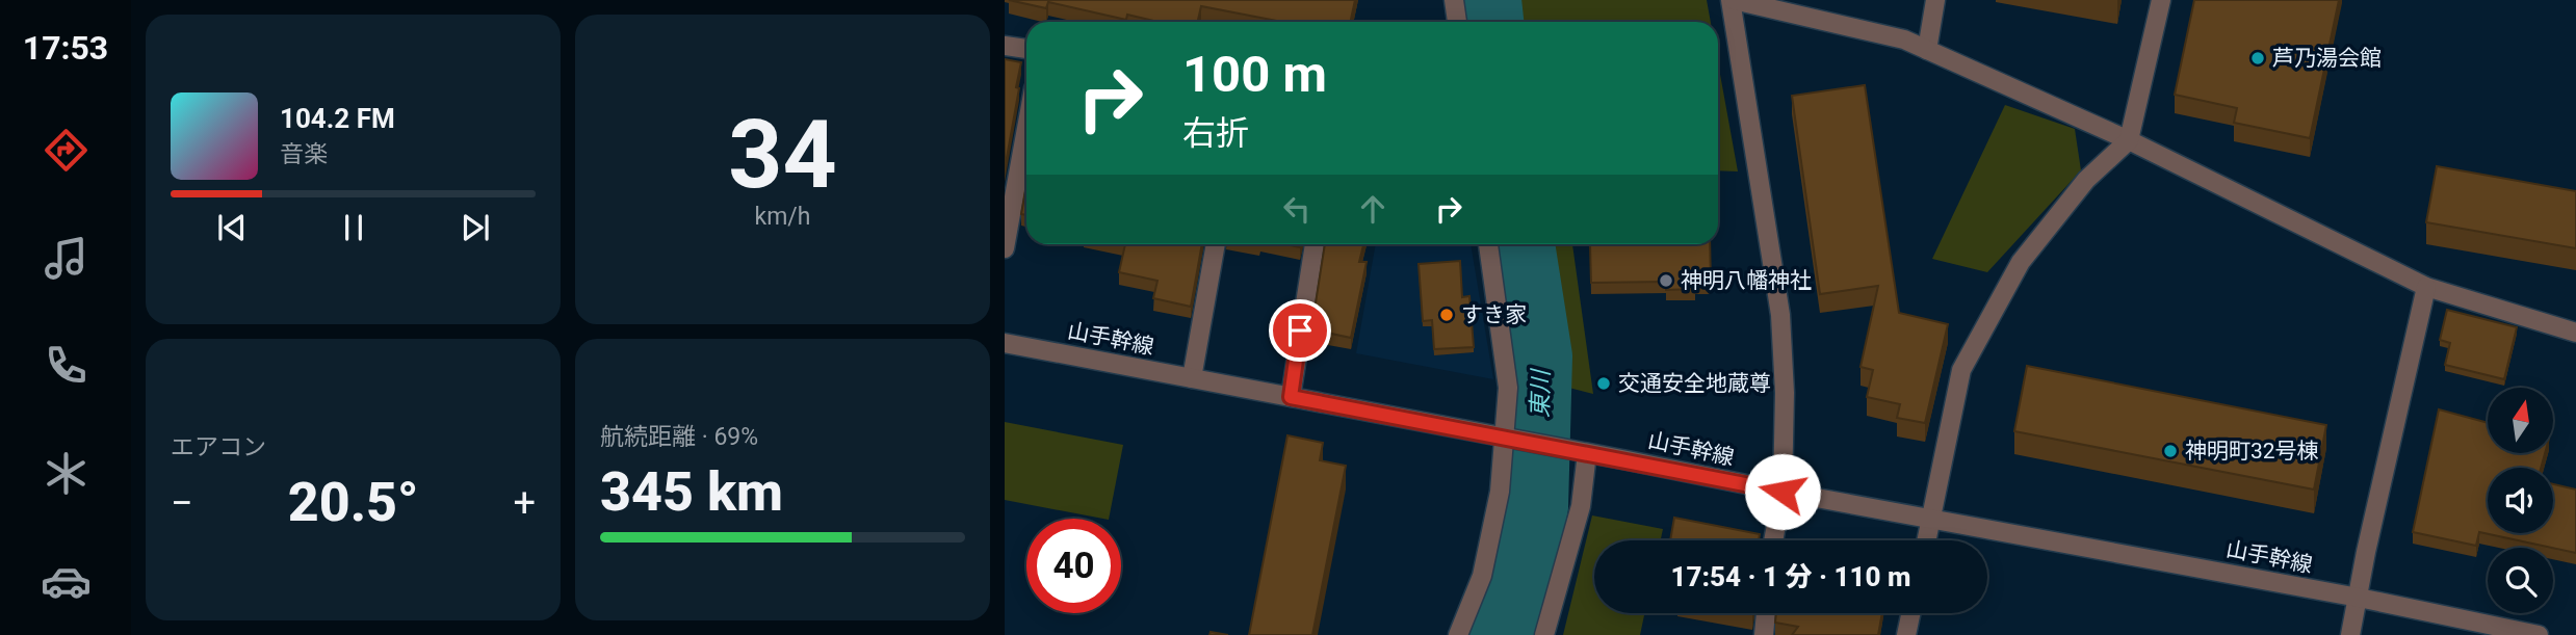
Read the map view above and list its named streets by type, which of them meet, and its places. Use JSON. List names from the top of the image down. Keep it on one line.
{"streets":{"street":["山手幹線"]},"water":["東川"],"places":["芦乃湯会館","神明八幡神社","すき家","交通安全地蔵尊","神明町32号棟"],"north":"top","page":{"tabs":"17:53","tile":[["34","km/h"],"エアコン",["航続距離 · 69%","345 km"]],"turn":["100 m","右折"],"song":["104.2 FM","音楽"],"heat":["−","20.5°","+"],"limit":"40","trip":"17:54 · 1 分 · 110 m"}}
